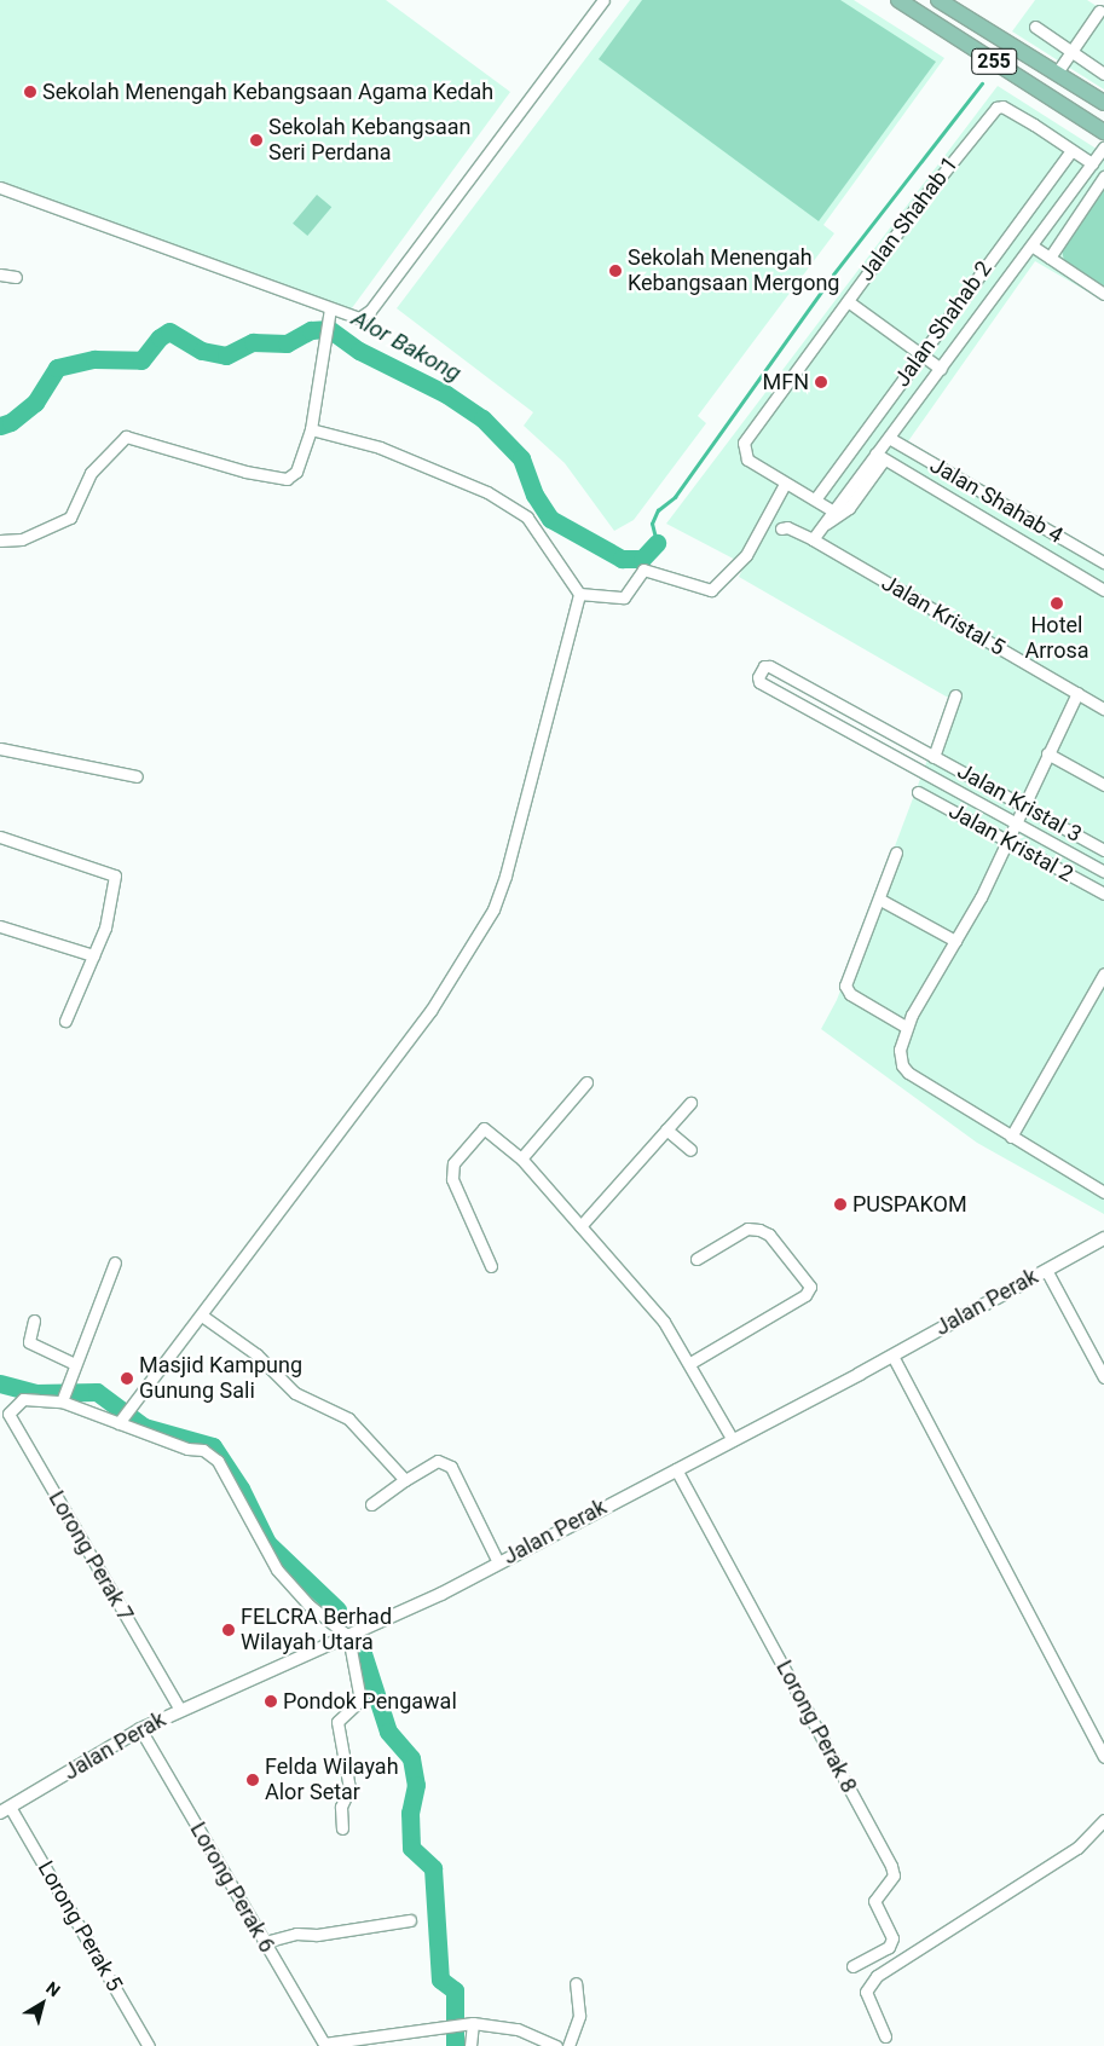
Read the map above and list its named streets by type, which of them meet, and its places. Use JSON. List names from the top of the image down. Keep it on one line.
{"streets":{"main road":["255"],"street":["Jalan Shahab 1","Jalan Shahab 2","Jalan Shahab 4","Jalan Kristal 5","Jalan Kristal 3","Jalan Kristal 2","Jalan Perak","Lorong Perak 7","Lorong Perak 8","Lorong Perak 6","Lorong Perak 5"]},"crossings":[["Jalan Shahab 1","Jalan Shahab 2"],["Jalan Perak","Lorong Perak 7"],["Jalan Perak","Lorong Perak 8"],["Jalan Perak","Lorong Perak 6"],["Jalan Perak","Lorong Perak 5"]],"water":["Alor Bakong"],"places":["Sekolah Menengah Kebangsaan Agama Kedah","Sekolah Kebangsaan Seri Perdana","Sekolah Menengah Kebangsaan Mergong","MFN","Hotel Arrosa","PUSPAKOM","Masjid Kampung Gunung Sali","FELCRA Berhad Wilayah Utara","Pondok Pengawal","Felda Wilayah Alor Setar"],"north":"top right"}
